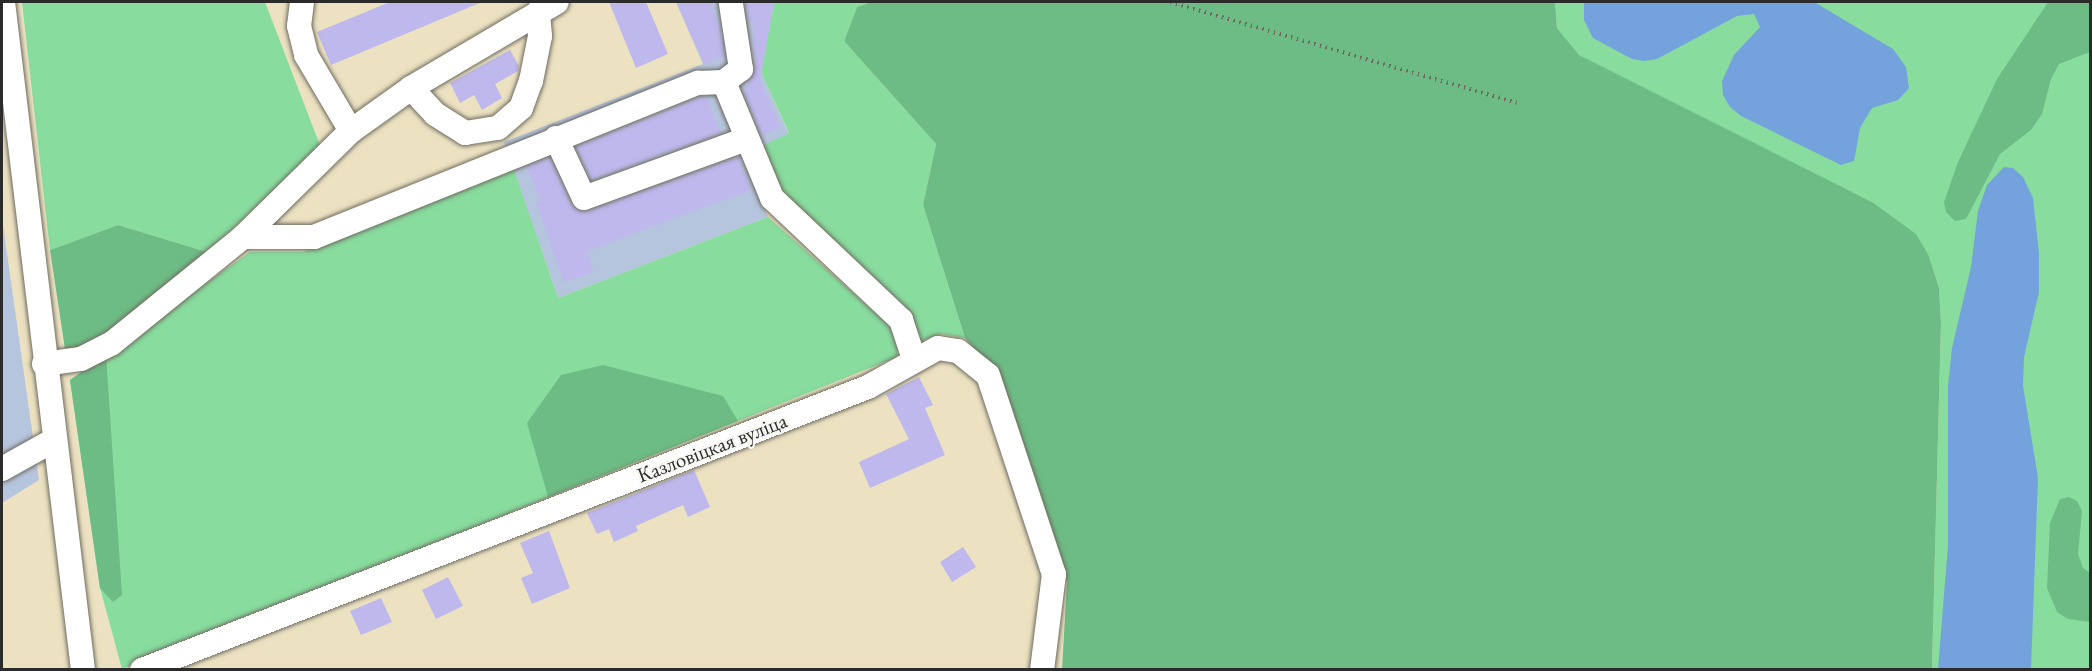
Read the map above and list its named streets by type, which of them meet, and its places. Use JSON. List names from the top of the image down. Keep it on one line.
{"streets":{"street":["Казловіцкая вуліца"]}}
